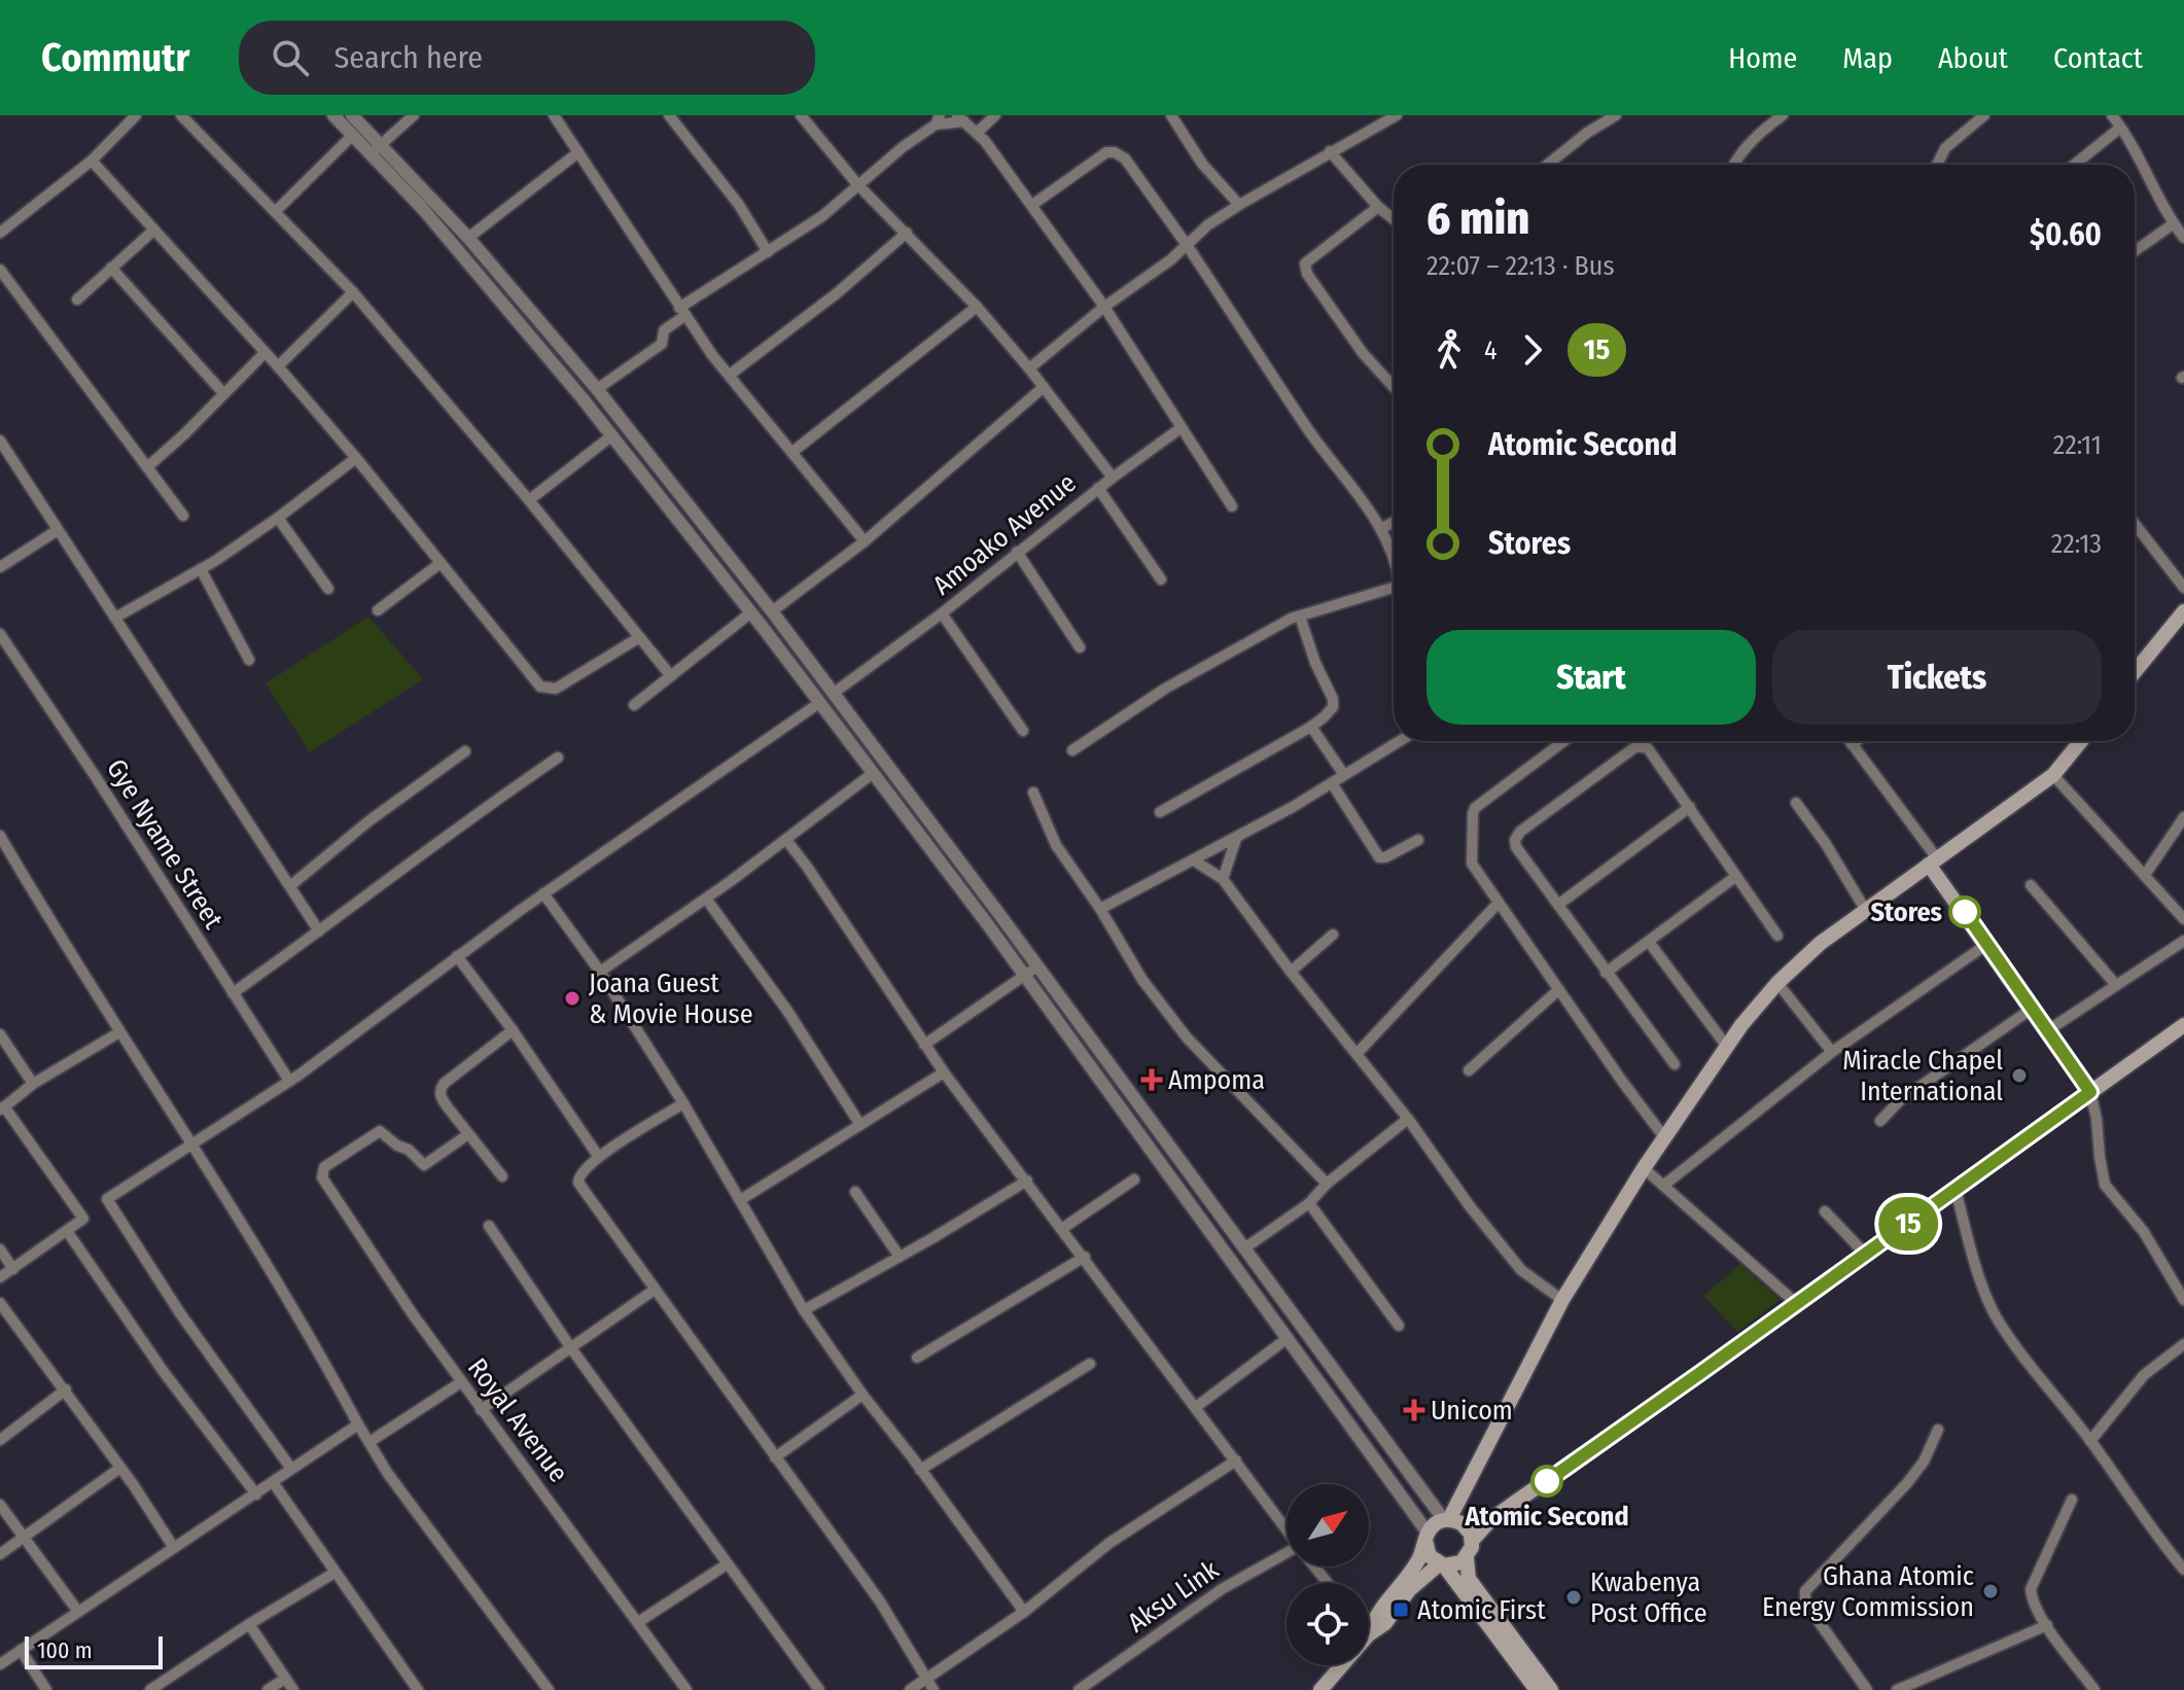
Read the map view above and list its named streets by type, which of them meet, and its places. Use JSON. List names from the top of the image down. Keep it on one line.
{"streets":{"street":["Amoako Avenue","Gye Nyame Street","Royal Avenue","Aksu Link"]},"places":{"other":["Stores","Joana Guest & Movie House","Miracle Chapel International","Atomic Second","Ghana Atomic Energy Commission","Kwabenya Post Office"],"health":["Ampoma","Unicom"],"transit":["Atomic First"]},"lines":["bus line 15"],"scale_bar":"100 m","north":"top right","page":{"header":"Commutr","search":"Search here","nav":["Home","Map","About","Contact"],"on_map":"15","heading":["6 min","22:07 – 22:13 · Bus","$0.60"],"legs":["4","15"],"list":[{"name":"Atomic Second","value":"22:11"},{"name":"Stores","value":"22:13"}],"buttons":["Start","Tickets"],"scale":"100 m"}}
